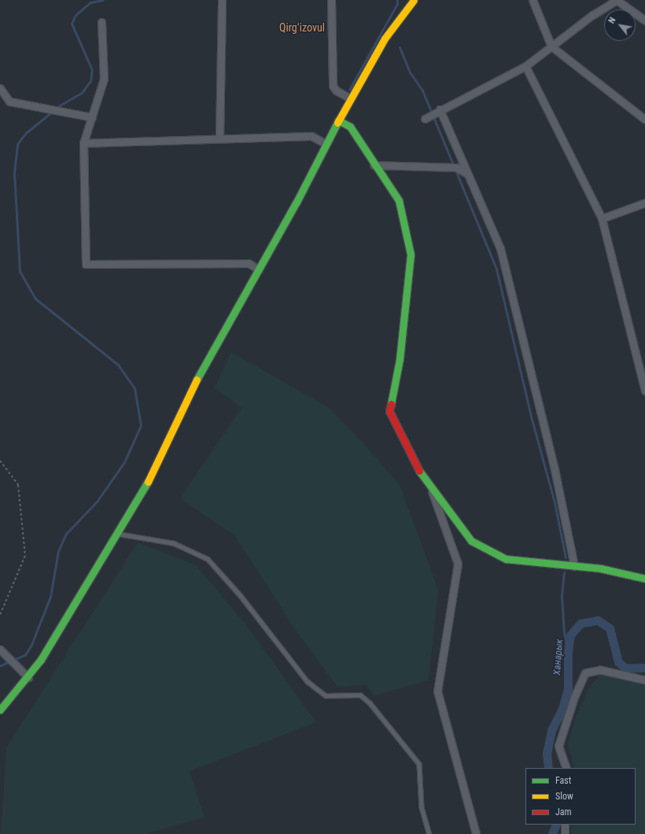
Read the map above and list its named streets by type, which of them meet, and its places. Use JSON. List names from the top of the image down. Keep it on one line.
{"districts":["Qirgʻizovul"],"water":["Ханарык"],"legend":["Fast","Slow","Jam"],"north":"top left"}
